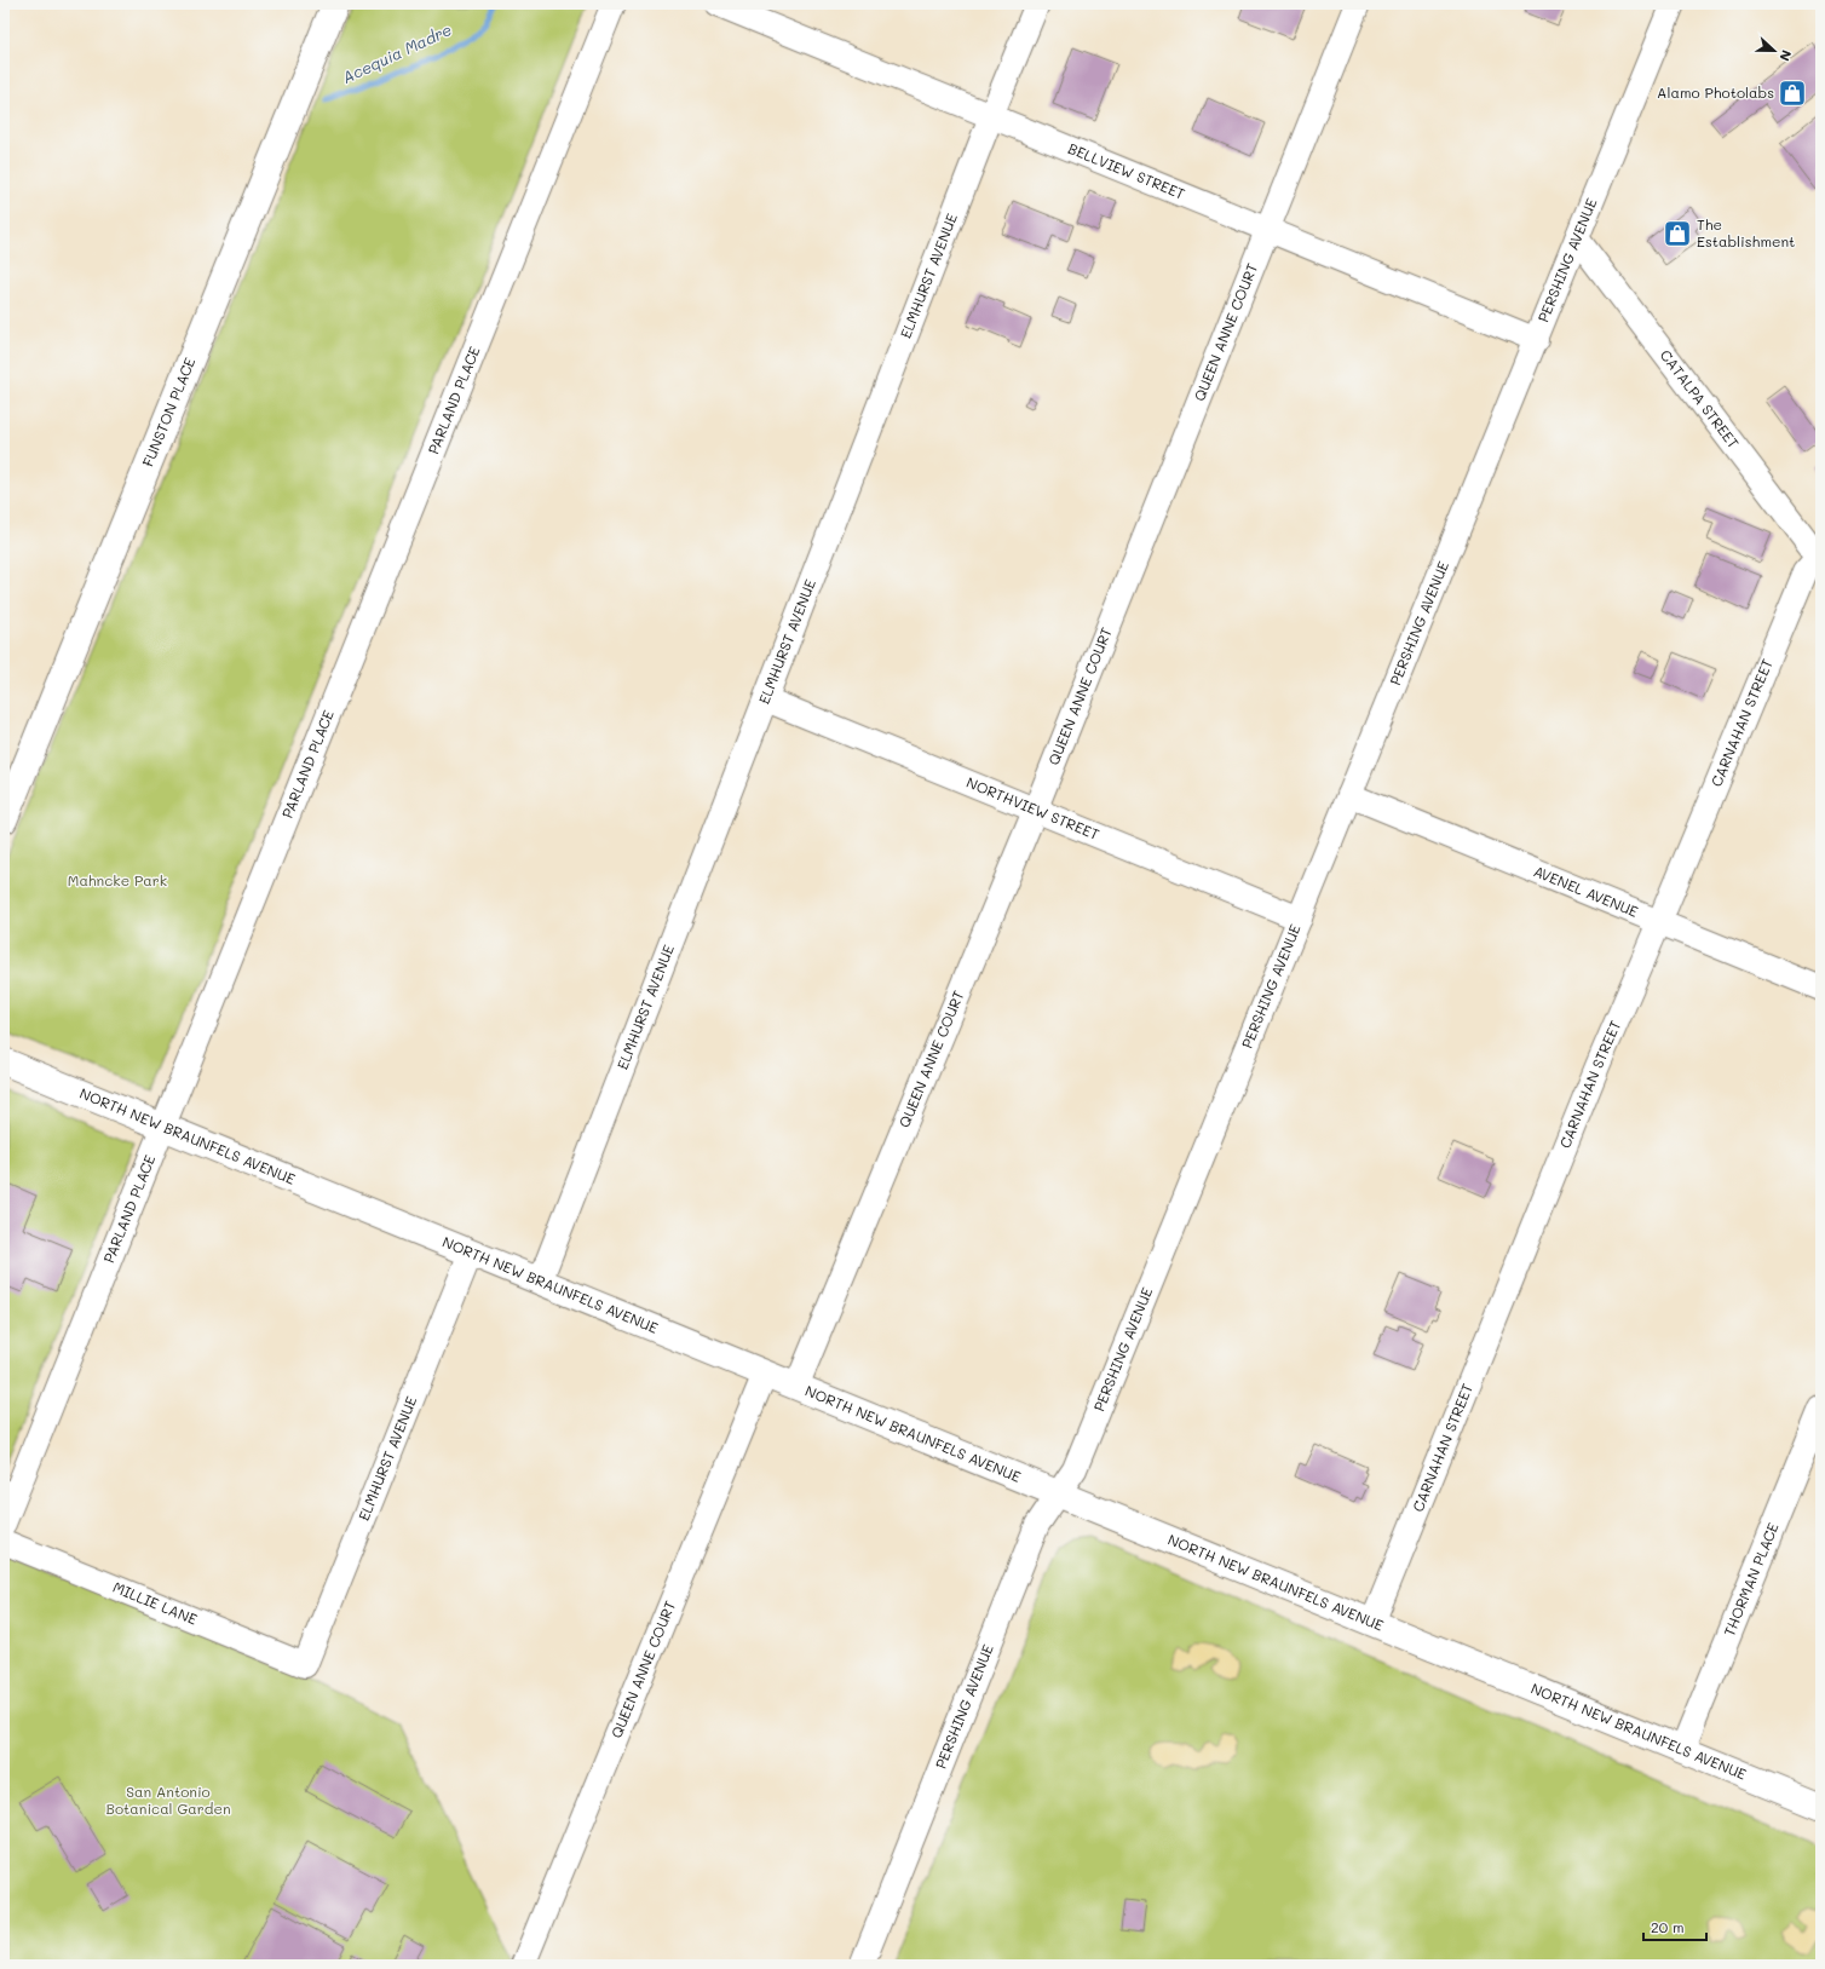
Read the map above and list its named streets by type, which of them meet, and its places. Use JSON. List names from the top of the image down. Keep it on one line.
{"streets":{"street":["BELLVIEW STREET","PERSHING AVENUE","ELMHURST AVENUE","QUEEN ANNE COURT","PARLAND PLACE","CATALPA STREET","FUNSTON PLACE","CARNAHAN STREET","NORTHVIEW STREET","AVENEL AVENUE","NORTH NEW BRAUNFELS AVENUE","THORMAN PLACE","MILLIE LANE"]},"crossings":[["BELLVIEW STREET","PERSHING AVENUE"],["BELLVIEW STREET","ELMHURST AVENUE"],["BELLVIEW STREET","QUEEN ANNE COURT"],["PERSHING AVENUE","CATALPA STREET"],["PERSHING AVENUE","NORTHVIEW STREET"],["PERSHING AVENUE","AVENEL AVENUE"],["PERSHING AVENUE","NORTH NEW BRAUNFELS AVENUE"],["ELMHURST AVENUE","NORTHVIEW STREET"],["ELMHURST AVENUE","NORTH NEW BRAUNFELS AVENUE"],["ELMHURST AVENUE","MILLIE LANE"],["QUEEN ANNE COURT","NORTHVIEW STREET"],["QUEEN ANNE COURT","NORTH NEW BRAUNFELS AVENUE"],["PARLAND PLACE","NORTH NEW BRAUNFELS AVENUE"],["CATALPA STREET","CARNAHAN STREET"],["CARNAHAN STREET","AVENEL AVENUE"],["CARNAHAN STREET","NORTH NEW BRAUNFELS AVENUE"],["NORTH NEW BRAUNFELS AVENUE","THORMAN PLACE"]],"water":["Acequia Madre"],"parks":["Mahncke Park","San Antonio Botanical Garden"],"places":{"shop":["Alamo Photolabs","The Establishment"]},"scale_bar":"20 m","north":"right"}
